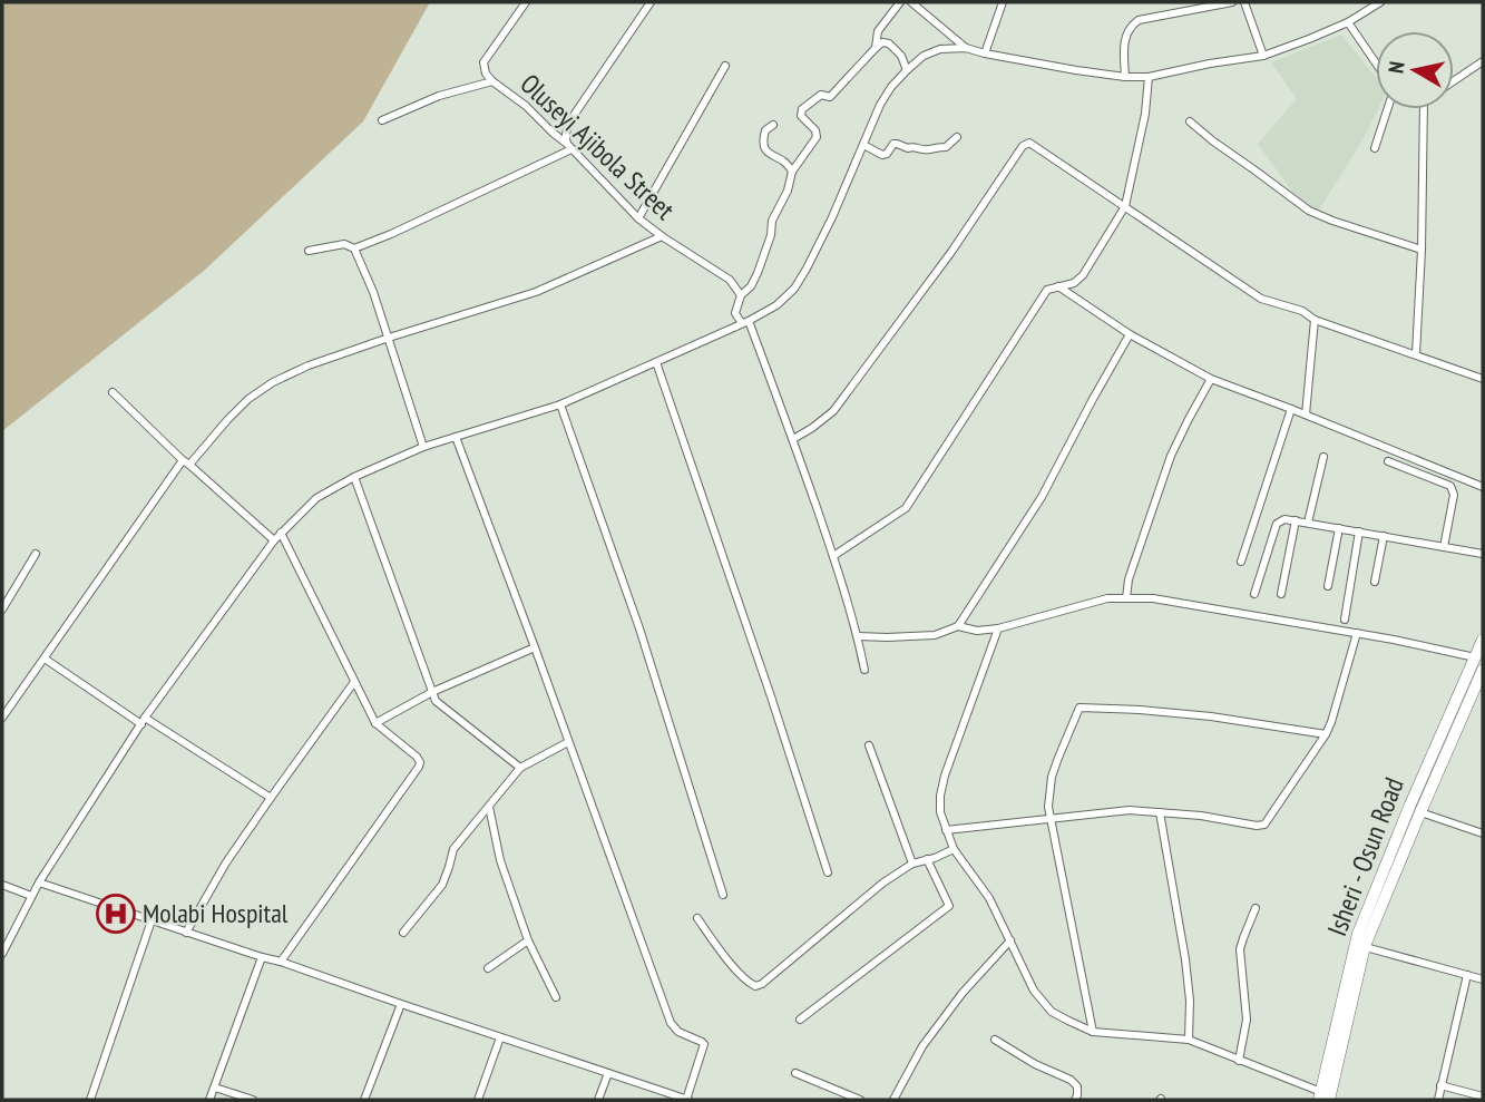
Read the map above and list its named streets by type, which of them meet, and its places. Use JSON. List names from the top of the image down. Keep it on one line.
{"streets":{"main road":["Isheri - Osun Road"],"street":["Oluseyi Ajibola Street"]},"places":{"hospital":["Molabi Hospital"]},"north":"left"}
